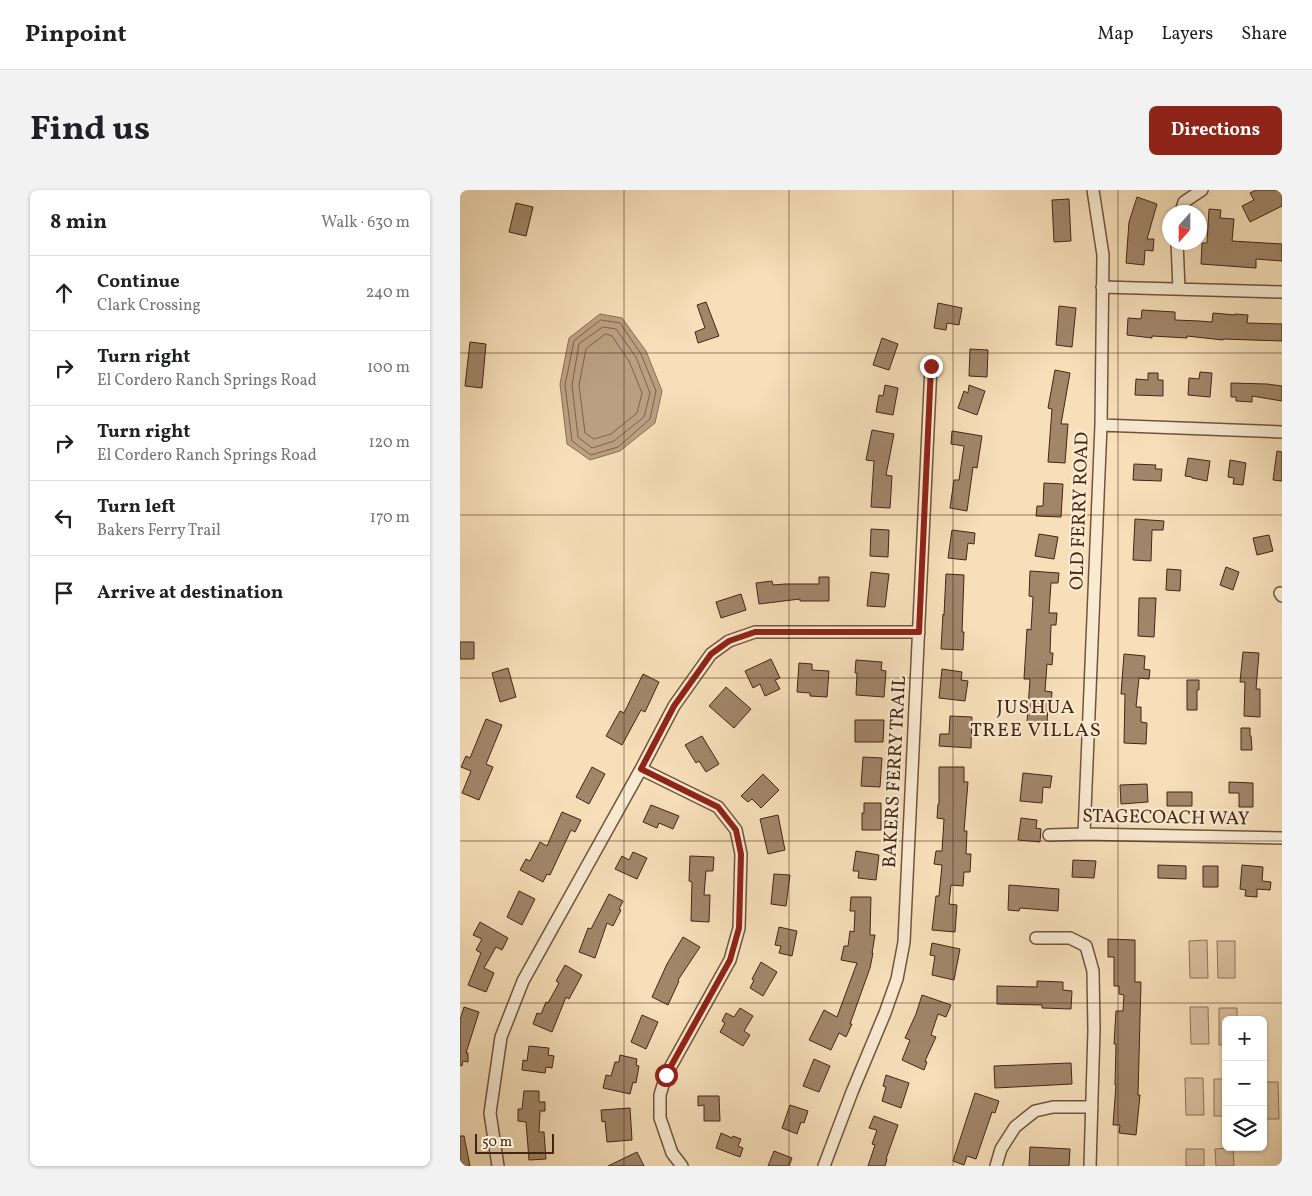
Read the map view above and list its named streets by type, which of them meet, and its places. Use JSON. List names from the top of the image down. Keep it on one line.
{"streets":{"street":["OLD FERRY ROAD","BAKERS FERRY TRAIL","STAGECOACH WAY"]},"crossings":[["OLD FERRY ROAD","STAGECOACH WAY"]],"districts":["JUSHUA TREE VILLAS"],"scale_bar":"50 m","north":"bottom","page":{"header":"Pinpoint","nav":["Map","Layers","Share"],"title":"Find us","buttons":"Directions","heading":["8 min","Walk · 630 m"],"list":[["Continue","Clark Crossing","240 m"],["Turn right","El Cordero Ranch Springs Road","100 m"],["Turn right","El Cordero Ranch Springs Road","120 m"],["Turn left","Bakers Ferry Trail","170 m"],"Arrive at destination"],"map_buttons":["+","−"],"scale":"50 m"}}
